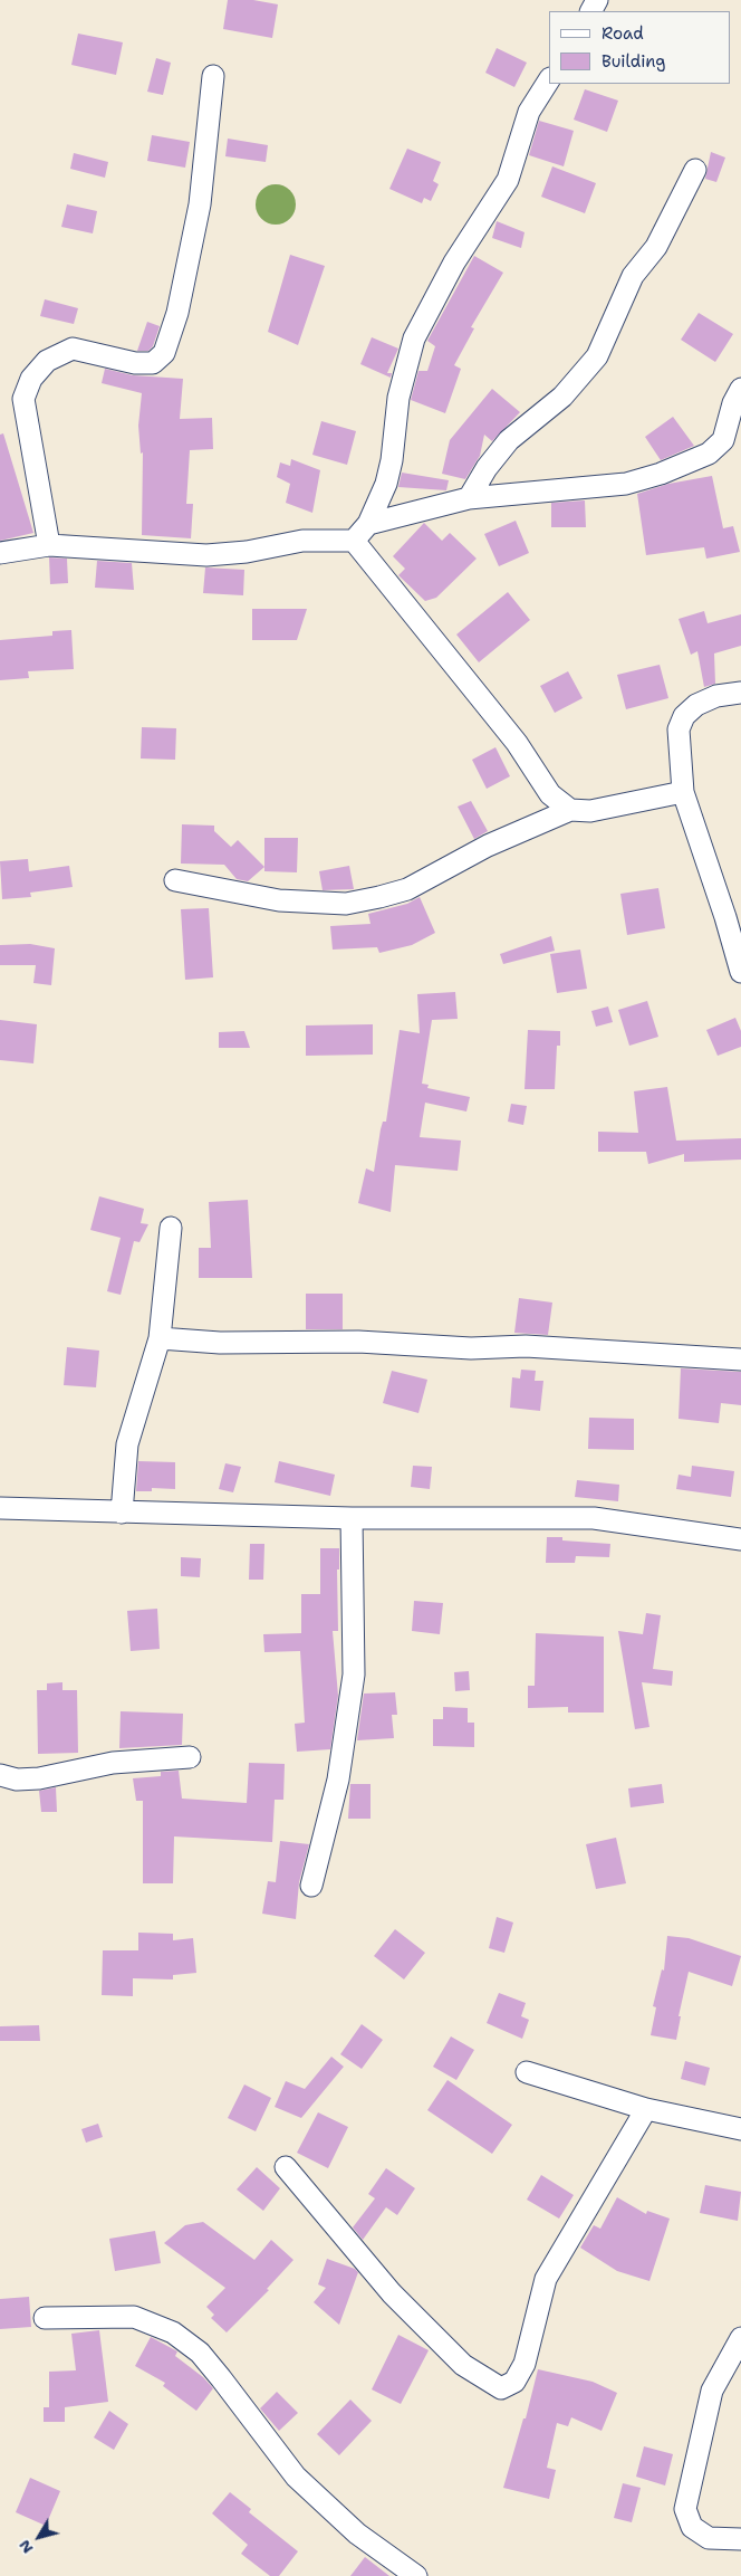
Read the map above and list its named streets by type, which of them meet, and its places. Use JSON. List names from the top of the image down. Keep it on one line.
{"legend":["Road","Building"],"north":"bottom left"}
